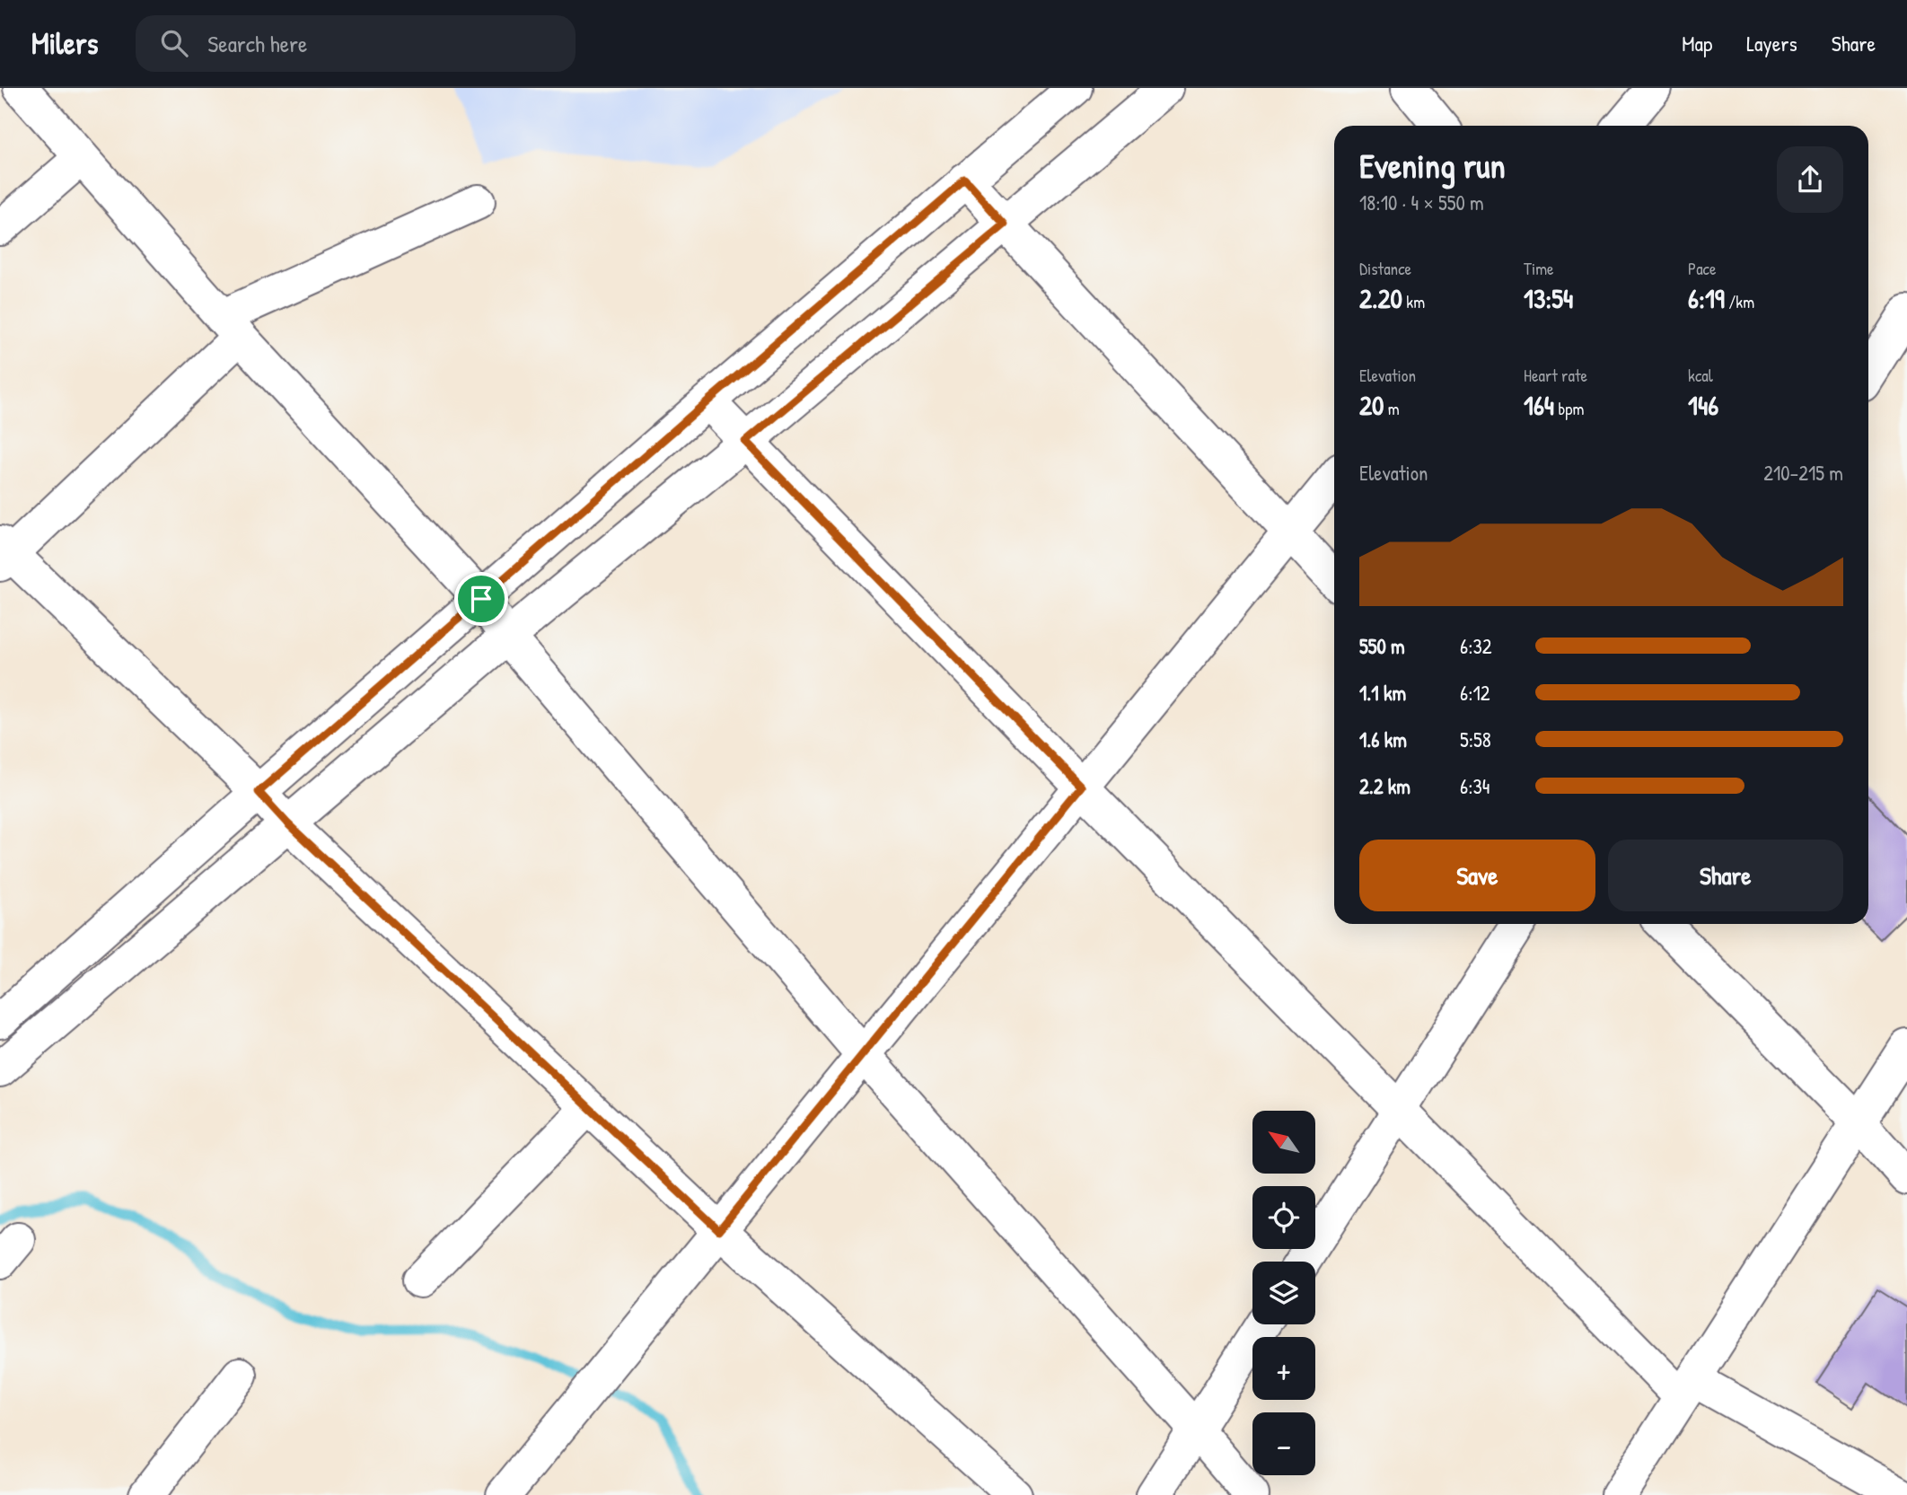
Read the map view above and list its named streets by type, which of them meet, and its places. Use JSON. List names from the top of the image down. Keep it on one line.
{"north":"top left","page":{"header":"Milers","search":"Search here","nav":["Map","Layers","Share"],"heading":["Evening run","18:10 · 4 × 550 m"],"stats":[["Distance","2.20 km"],["Time","13:54"],["Pace","6:19 /km"],["Elevation","20 m"],["Heart rate","164 bpm"],["kcal","146"]],"chart":["Elevation","210–215 m"],"list":[{"name":"550 m","note":"6:32"},{"name":"1.1 km","note":"6:12"},{"name":"1.6 km","note":"5:58"},{"name":"2.2 km","note":"6:34"}],"buttons":["Save","Share"],"map_buttons":["+","−"]}}
